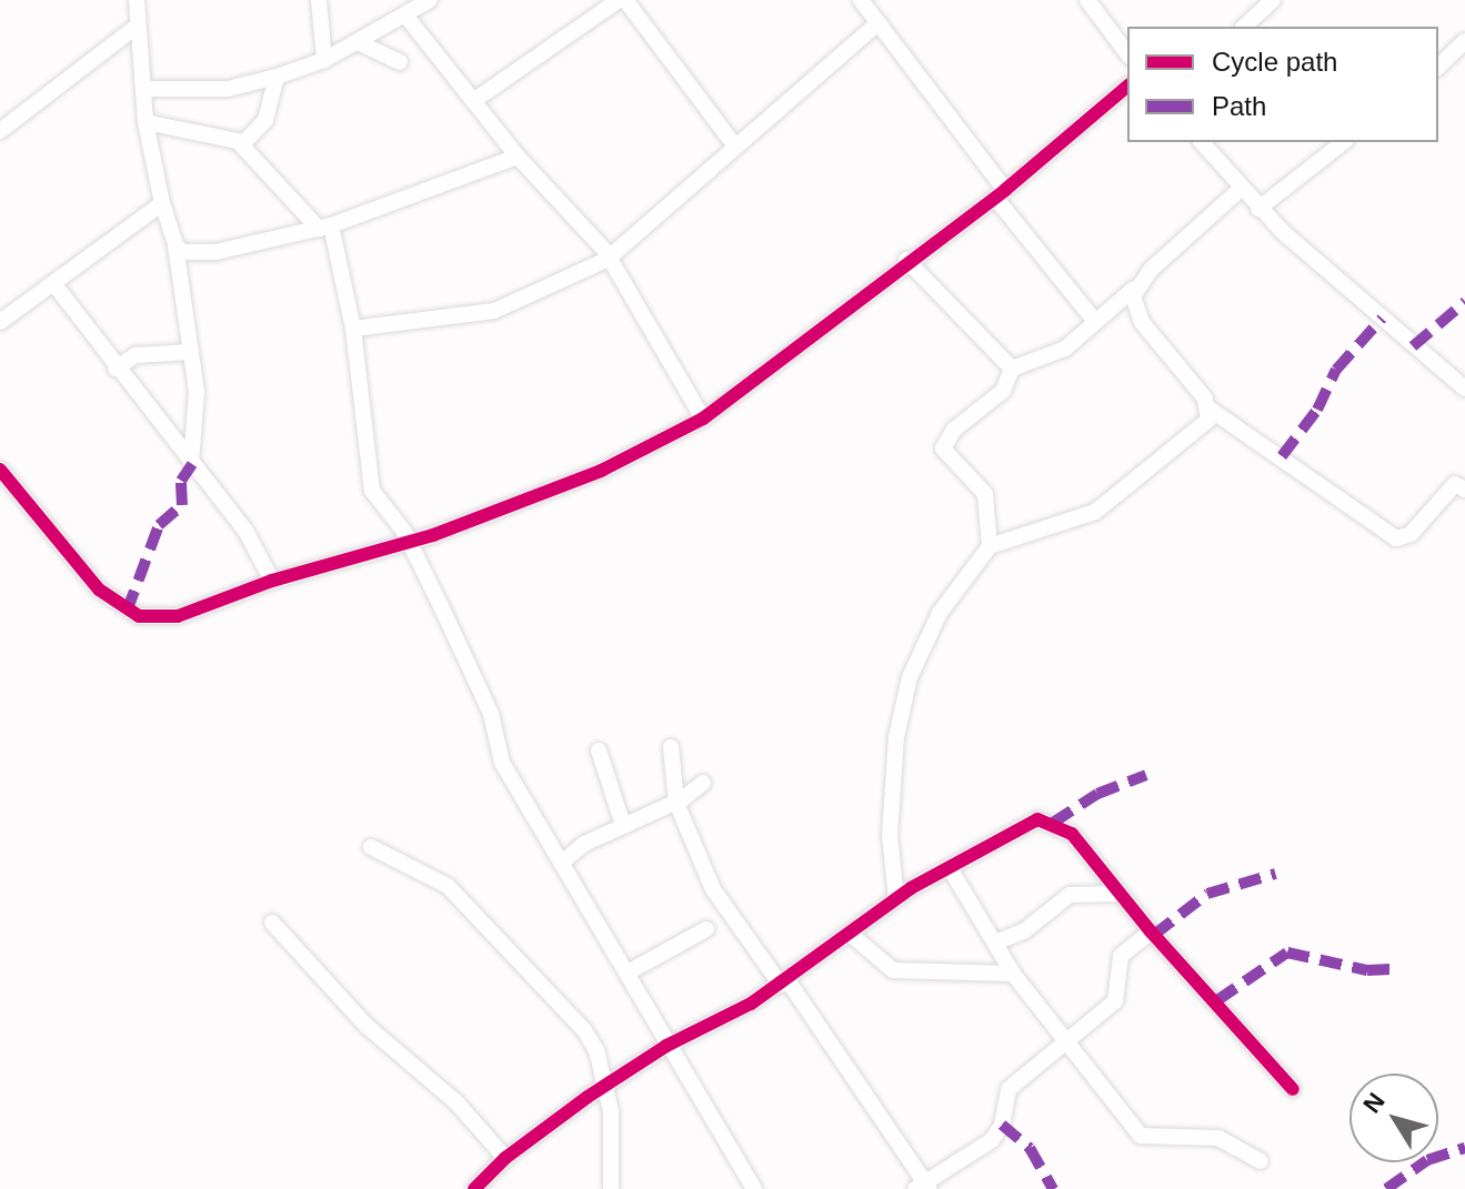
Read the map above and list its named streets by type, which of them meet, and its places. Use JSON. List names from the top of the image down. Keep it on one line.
{"legend":["Cycle path","Path"],"north":"top left"}
